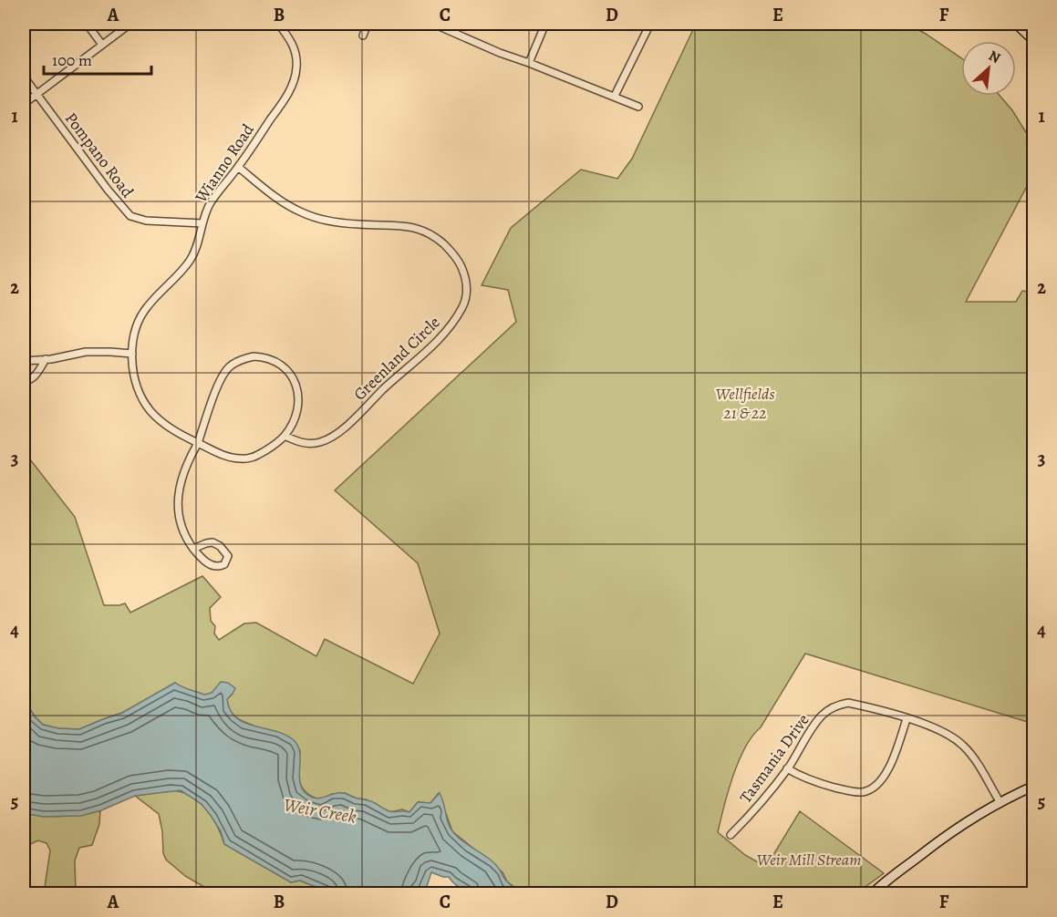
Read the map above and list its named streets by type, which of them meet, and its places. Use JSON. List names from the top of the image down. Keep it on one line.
{"streets":{"street":["Pompano Road","Wianno Road","Greenland Circle","Tasmania Drive"]},"crossings":[["Pompano Road","Wianno Road"],["Wianno Road","Greenland Circle"]],"water":["Weir Creek"],"parks":["Wellfields 21 & 22","Weir Mill Stream"],"scale_bar":"100 m","north":"top right","grid":{"columns":["A","B","C","D","E","F"],"rows":["1","2","3","4","5"]}}
